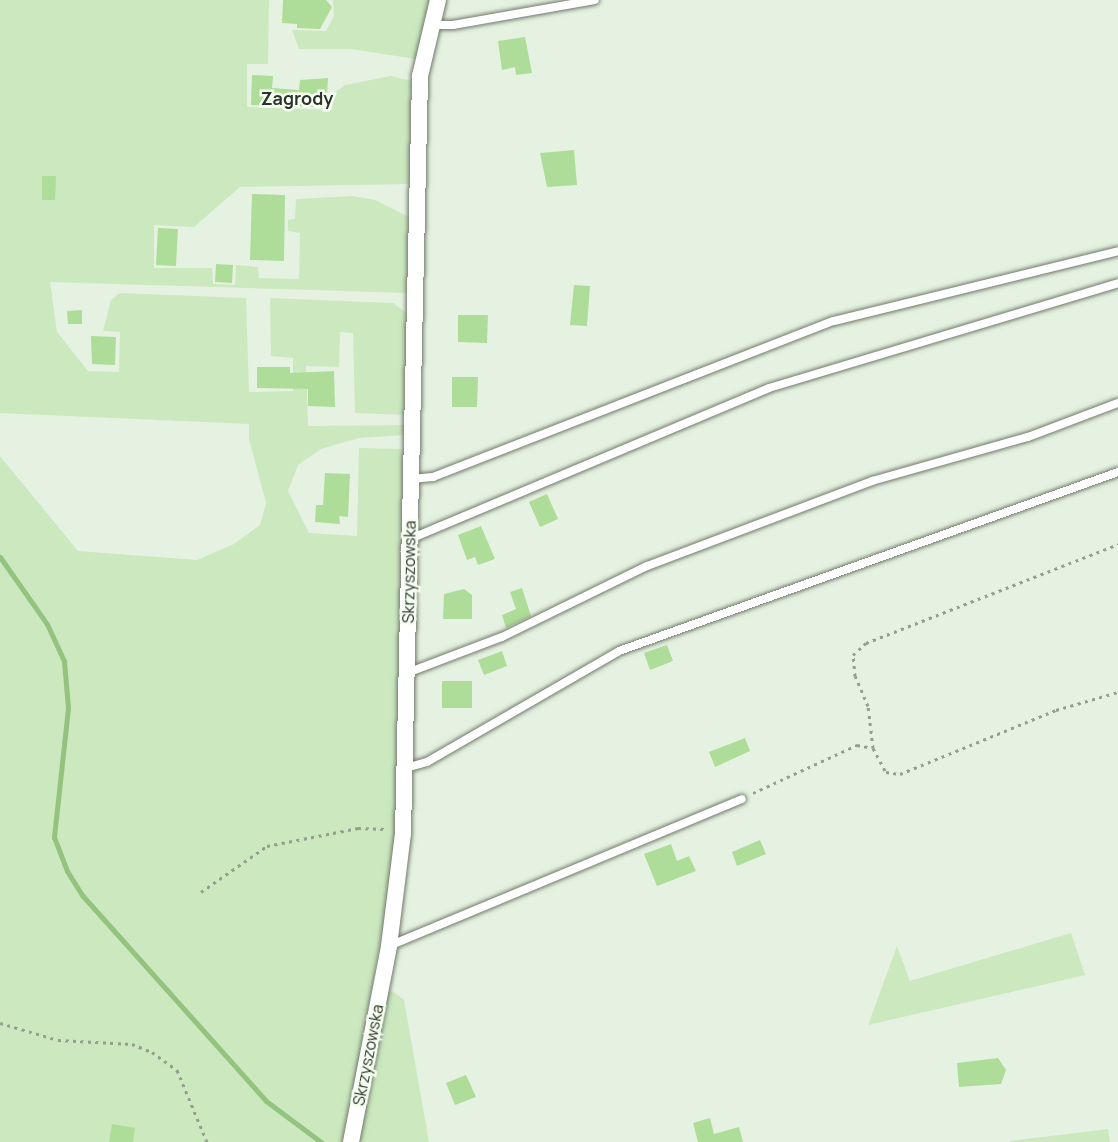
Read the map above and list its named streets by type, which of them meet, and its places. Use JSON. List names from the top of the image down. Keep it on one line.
{"streets":{"street":["Skrzyszowska"]},"districts":["Zagrody"]}
